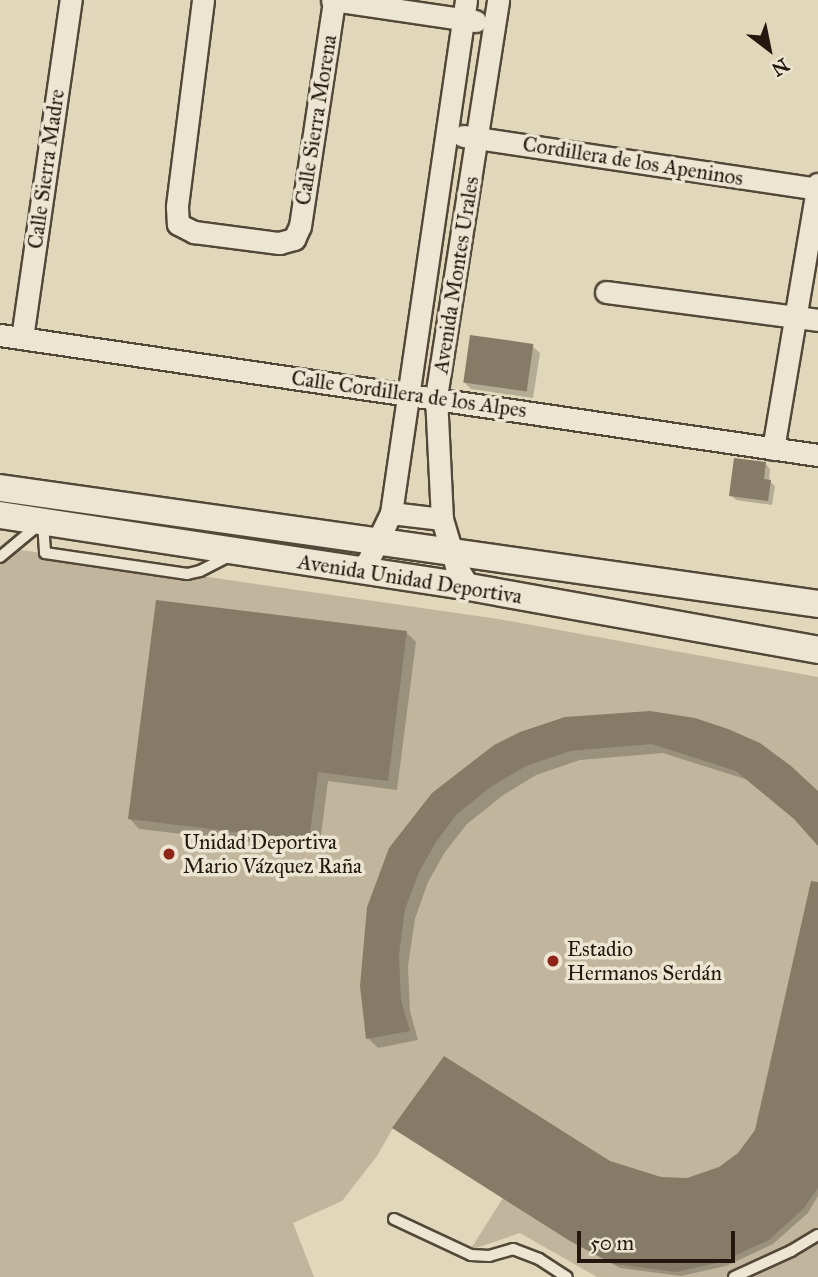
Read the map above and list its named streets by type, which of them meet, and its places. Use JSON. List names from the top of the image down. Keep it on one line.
{"streets":{"street":["Calle Sierra Morena","Cordillera de los Apeninos","Calle Sierra Madre","Avenida Montes Urales","Calle Cordillera de los Alpes","Avenida Unidad Deportiva"]},"crossings":[["Cordillera de los Apeninos","Avenida Montes Urales"],["Calle Sierra Madre","Calle Cordillera de los Alpes"],["Avenida Montes Urales","Calle Cordillera de los Alpes"],["Avenida Montes Urales","Avenida Unidad Deportiva"]],"places":["Unidad Deportiva Mario Vázquez Raña","Estadio Hermanos Serdán"],"scale_bar":"50 m","north":"bottom right"}
